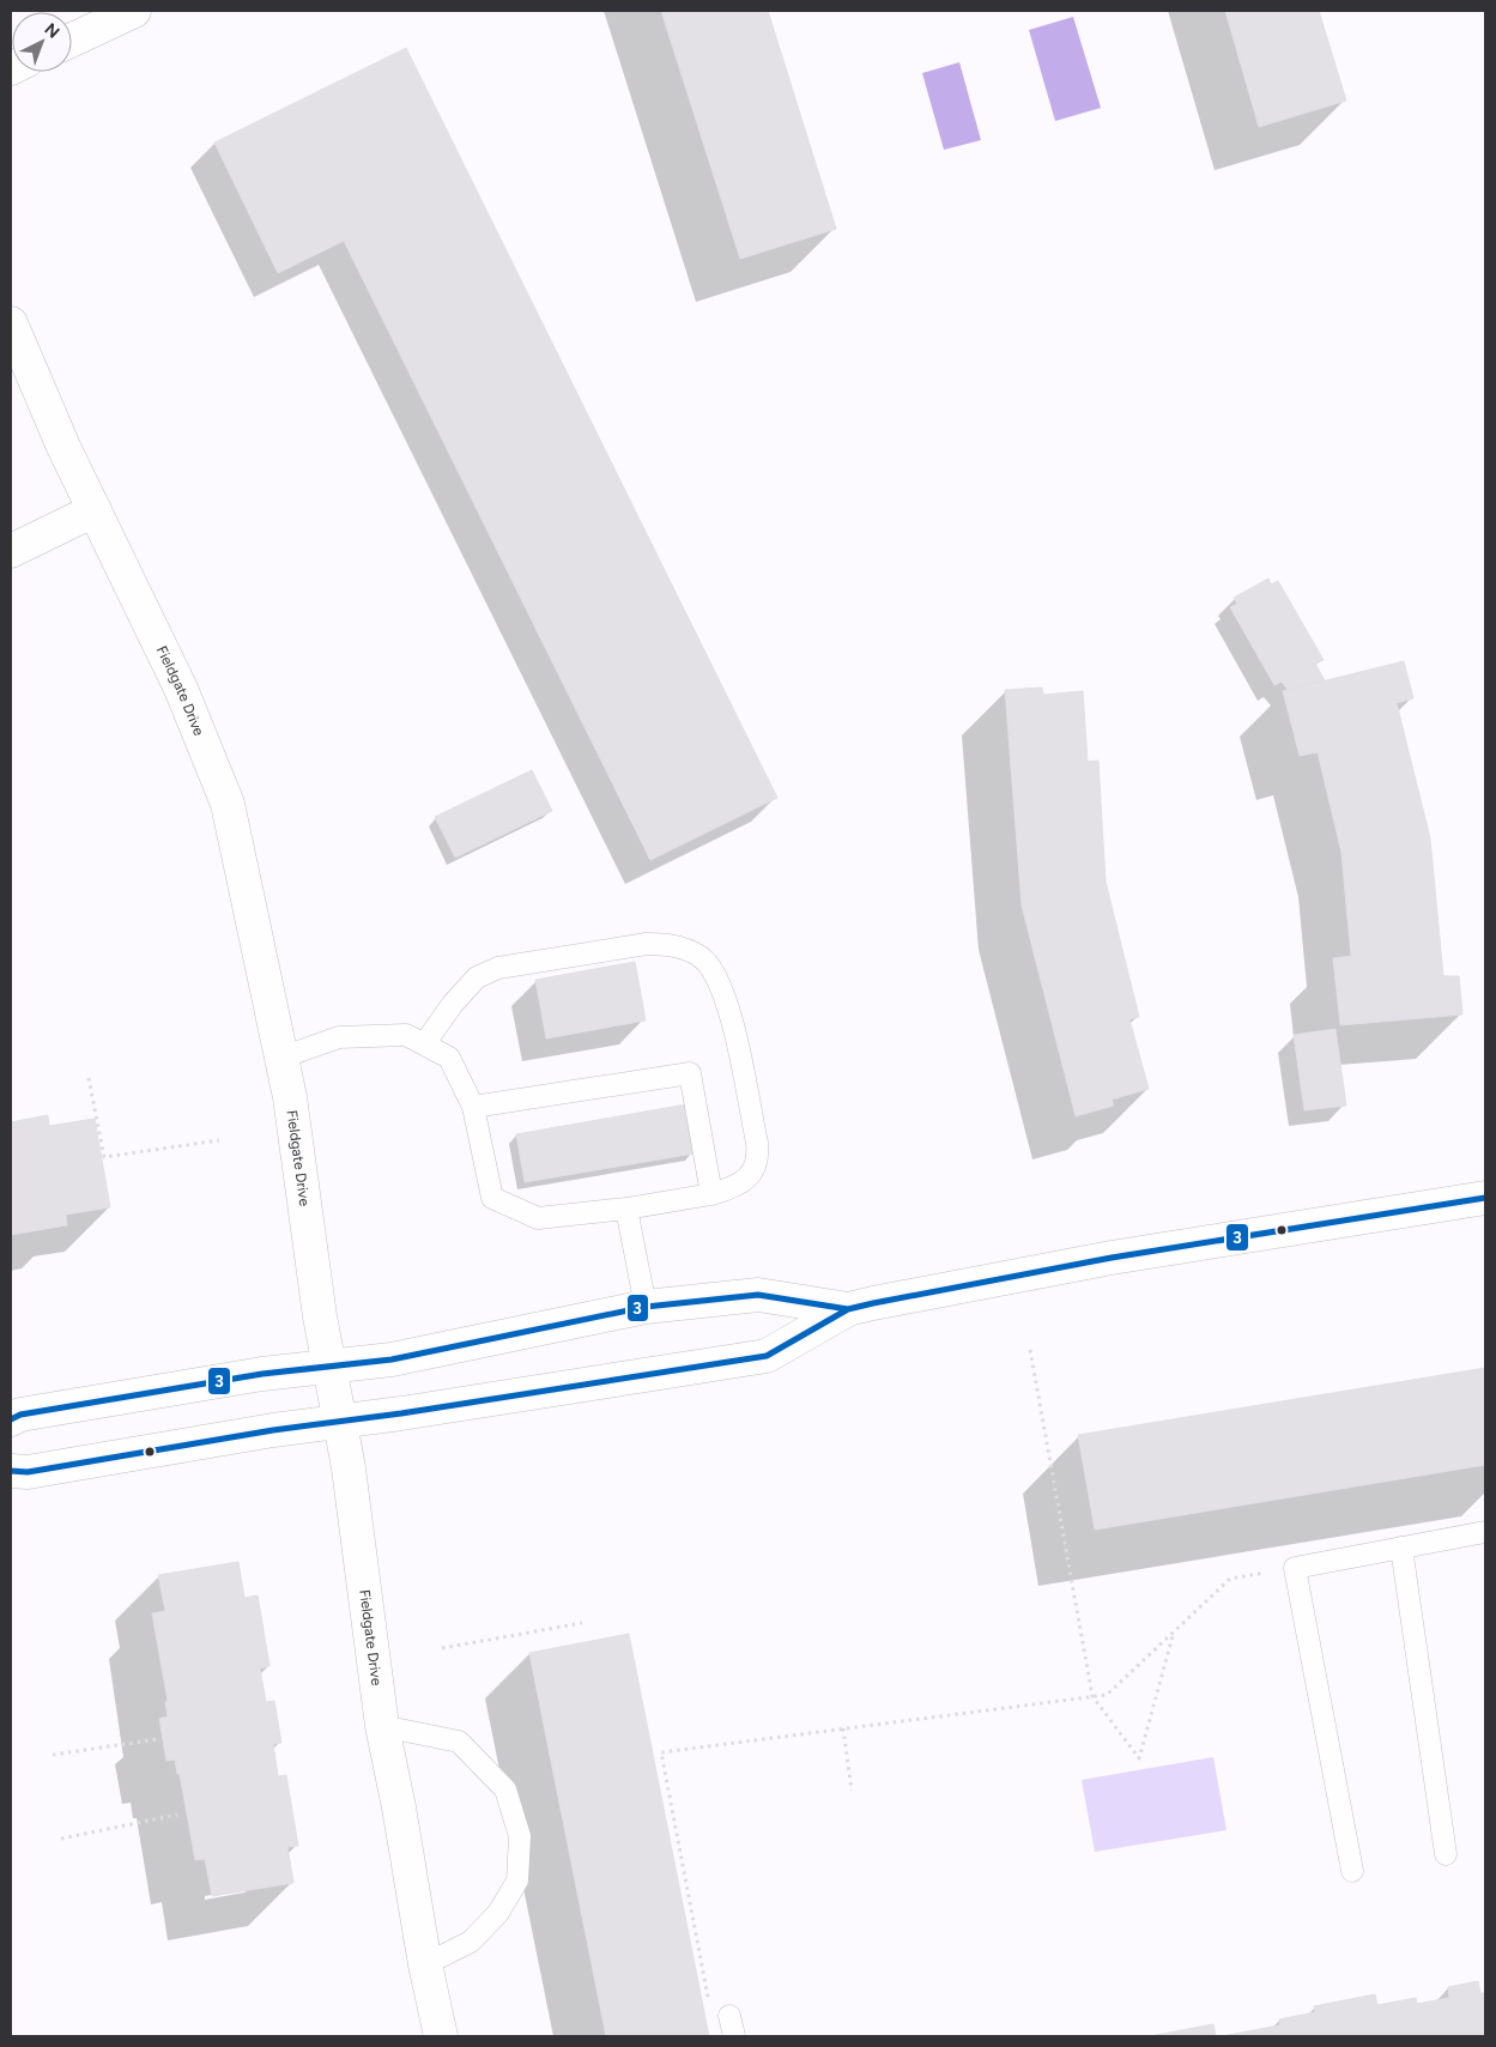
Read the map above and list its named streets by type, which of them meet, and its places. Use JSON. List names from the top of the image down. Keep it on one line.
{"streets":{"main road":["Fieldgate Drive"]},"lines":["transit line 3"],"north":"top right"}
